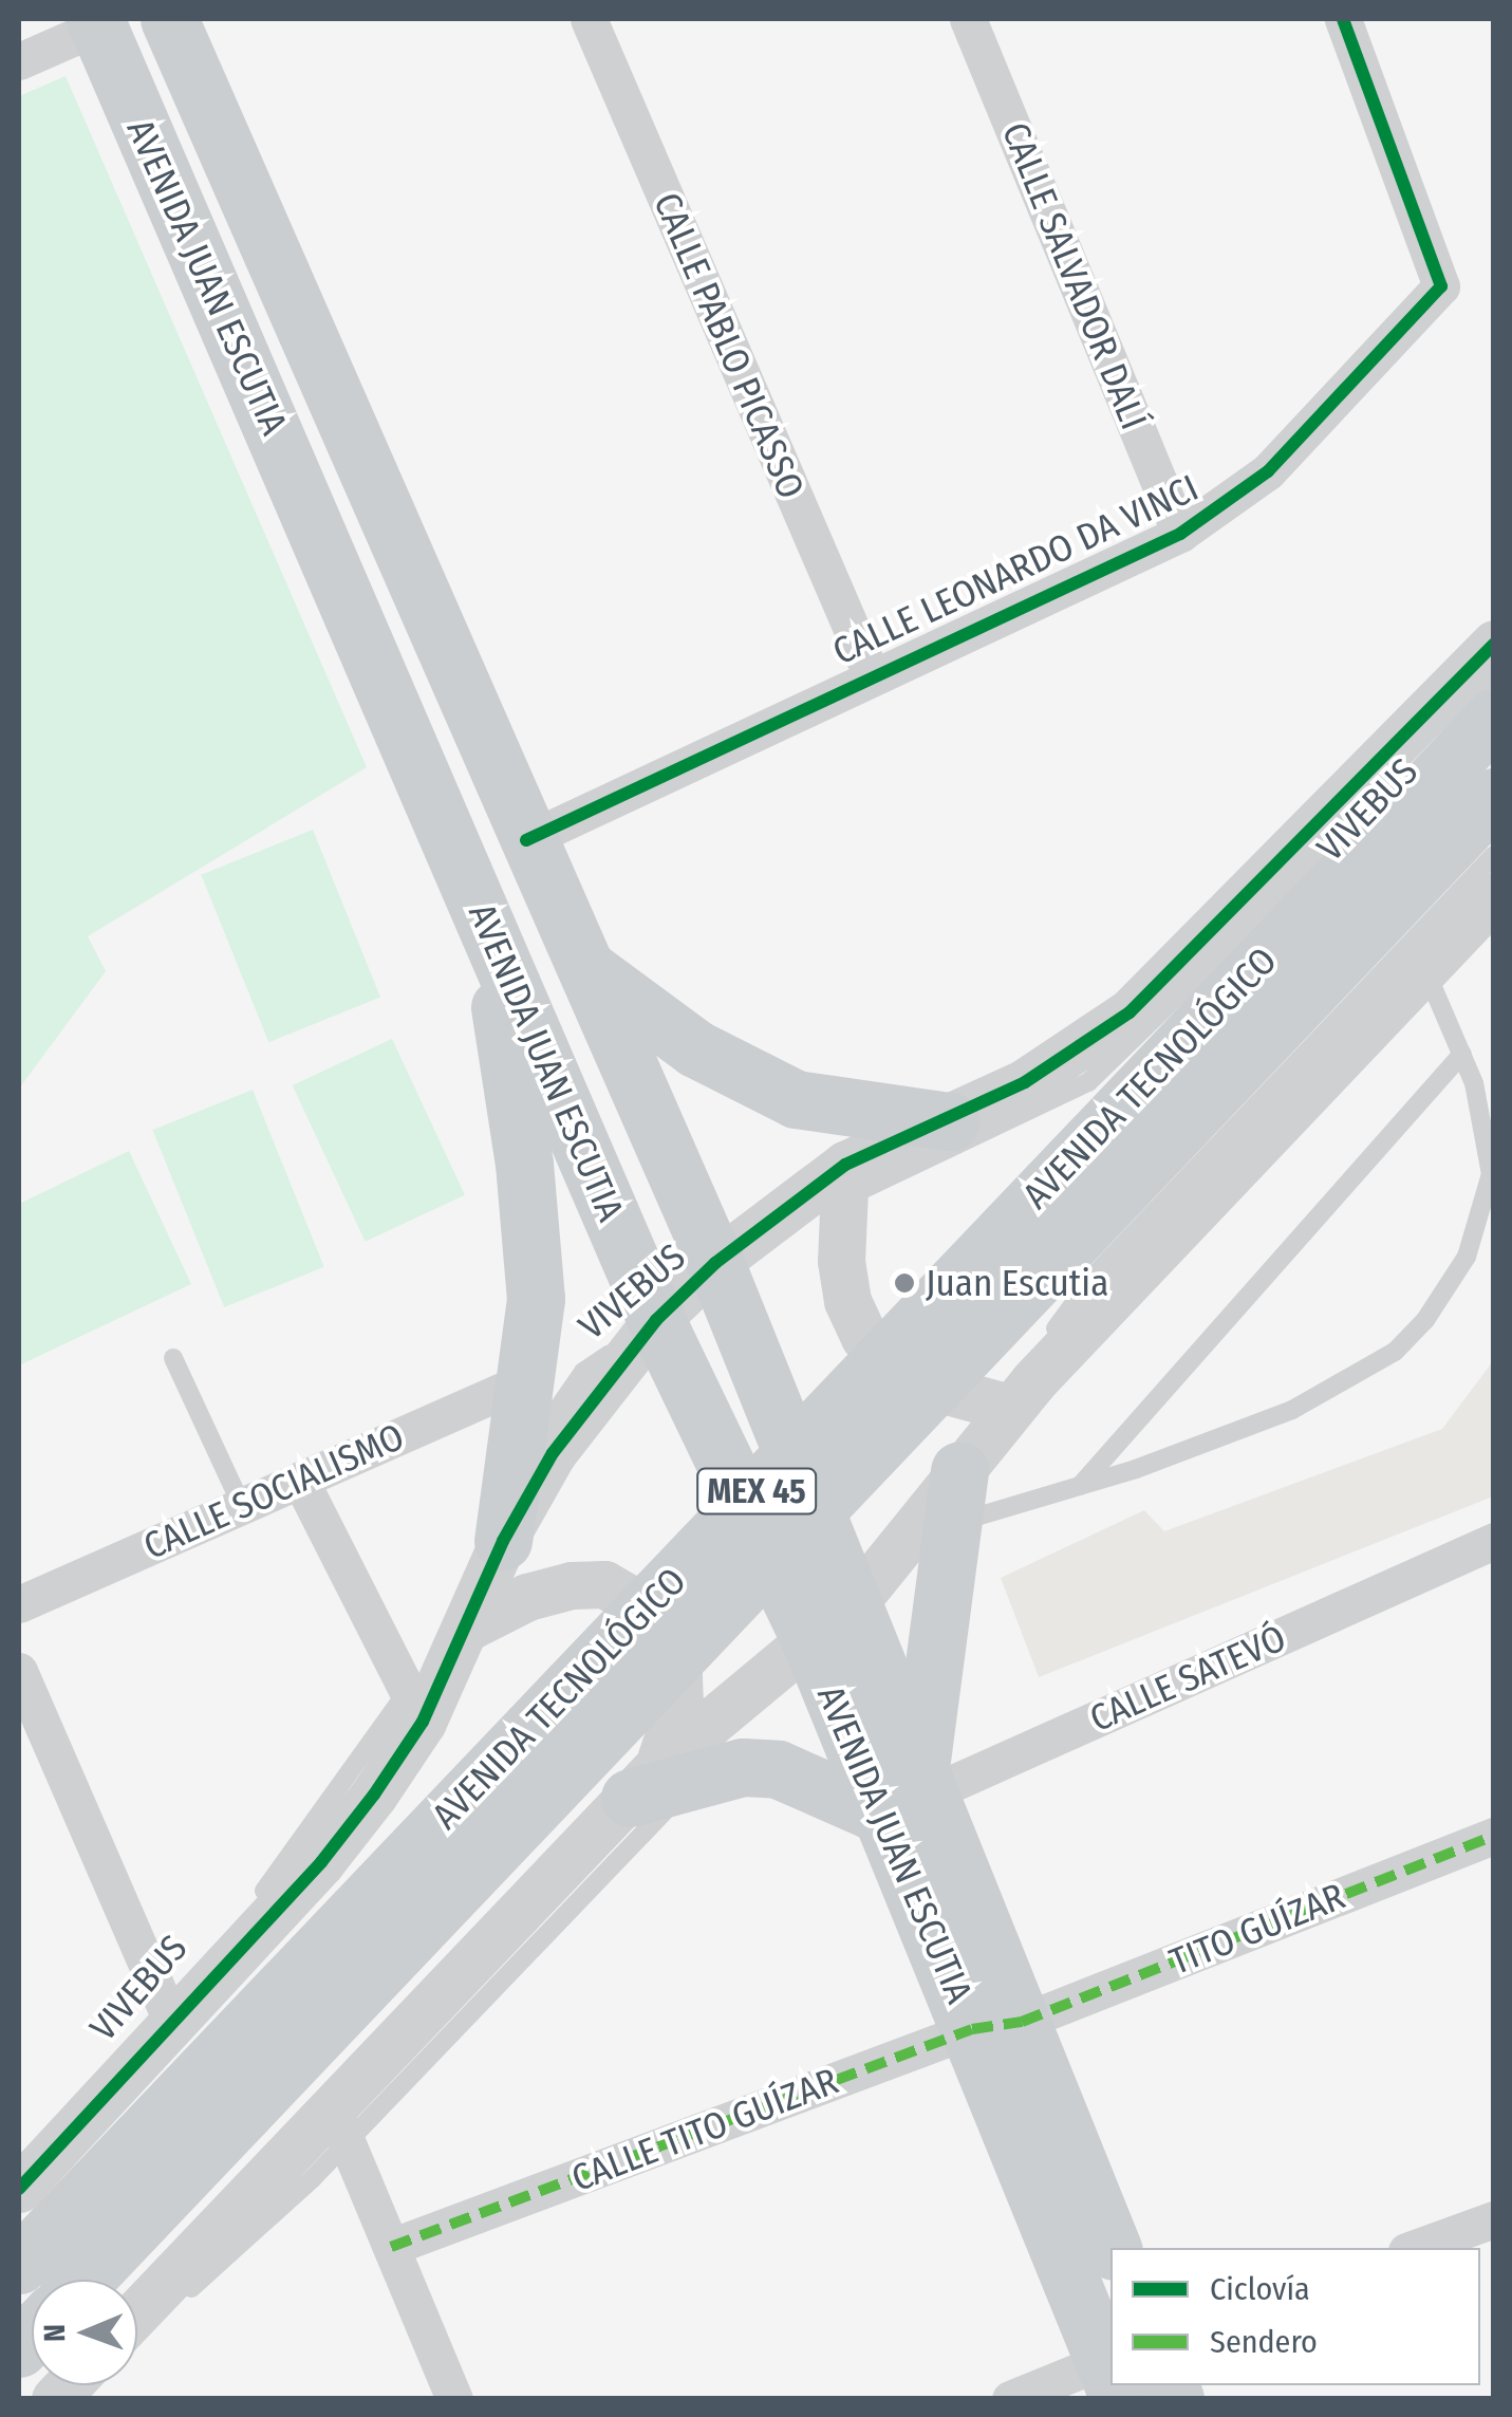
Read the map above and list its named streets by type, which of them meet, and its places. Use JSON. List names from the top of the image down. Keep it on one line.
{"streets":{"main road":["AVENIDA JUAN ESCUTIA","AVENIDA TECNOLÓGICO","MEX 45"],"street":["CALLE SALVADOR DALÍ","CALLE PABLO PICASSO","CALLE LEONARDO DA VINCI","CALLE SOCIALISMO","CALLE SATEVÓ","TITO GUÍZAR","CALLE TITO GUÍZAR"],"lane":["VIVEBUS"]},"crossings":[["CALLE SALVADOR DALÍ","CALLE LEONARDO DA VINCI"],["AVENIDA JUAN ESCUTIA","CALLE LEONARDO DA VINCI"],["AVENIDA JUAN ESCUTIA","CALLE SATEVÓ"],["AVENIDA JUAN ESCUTIA","TITO GUÍZAR"],["AVENIDA JUAN ESCUTIA","CALLE TITO GUÍZAR"],["CALLE PABLO PICASSO","CALLE LEONARDO DA VINCI"],["TITO GUÍZAR","CALLE TITO GUÍZAR"]],"places":["Juan Escutia"],"legend":["Ciclovía","Sendero"],"north":"left"}
